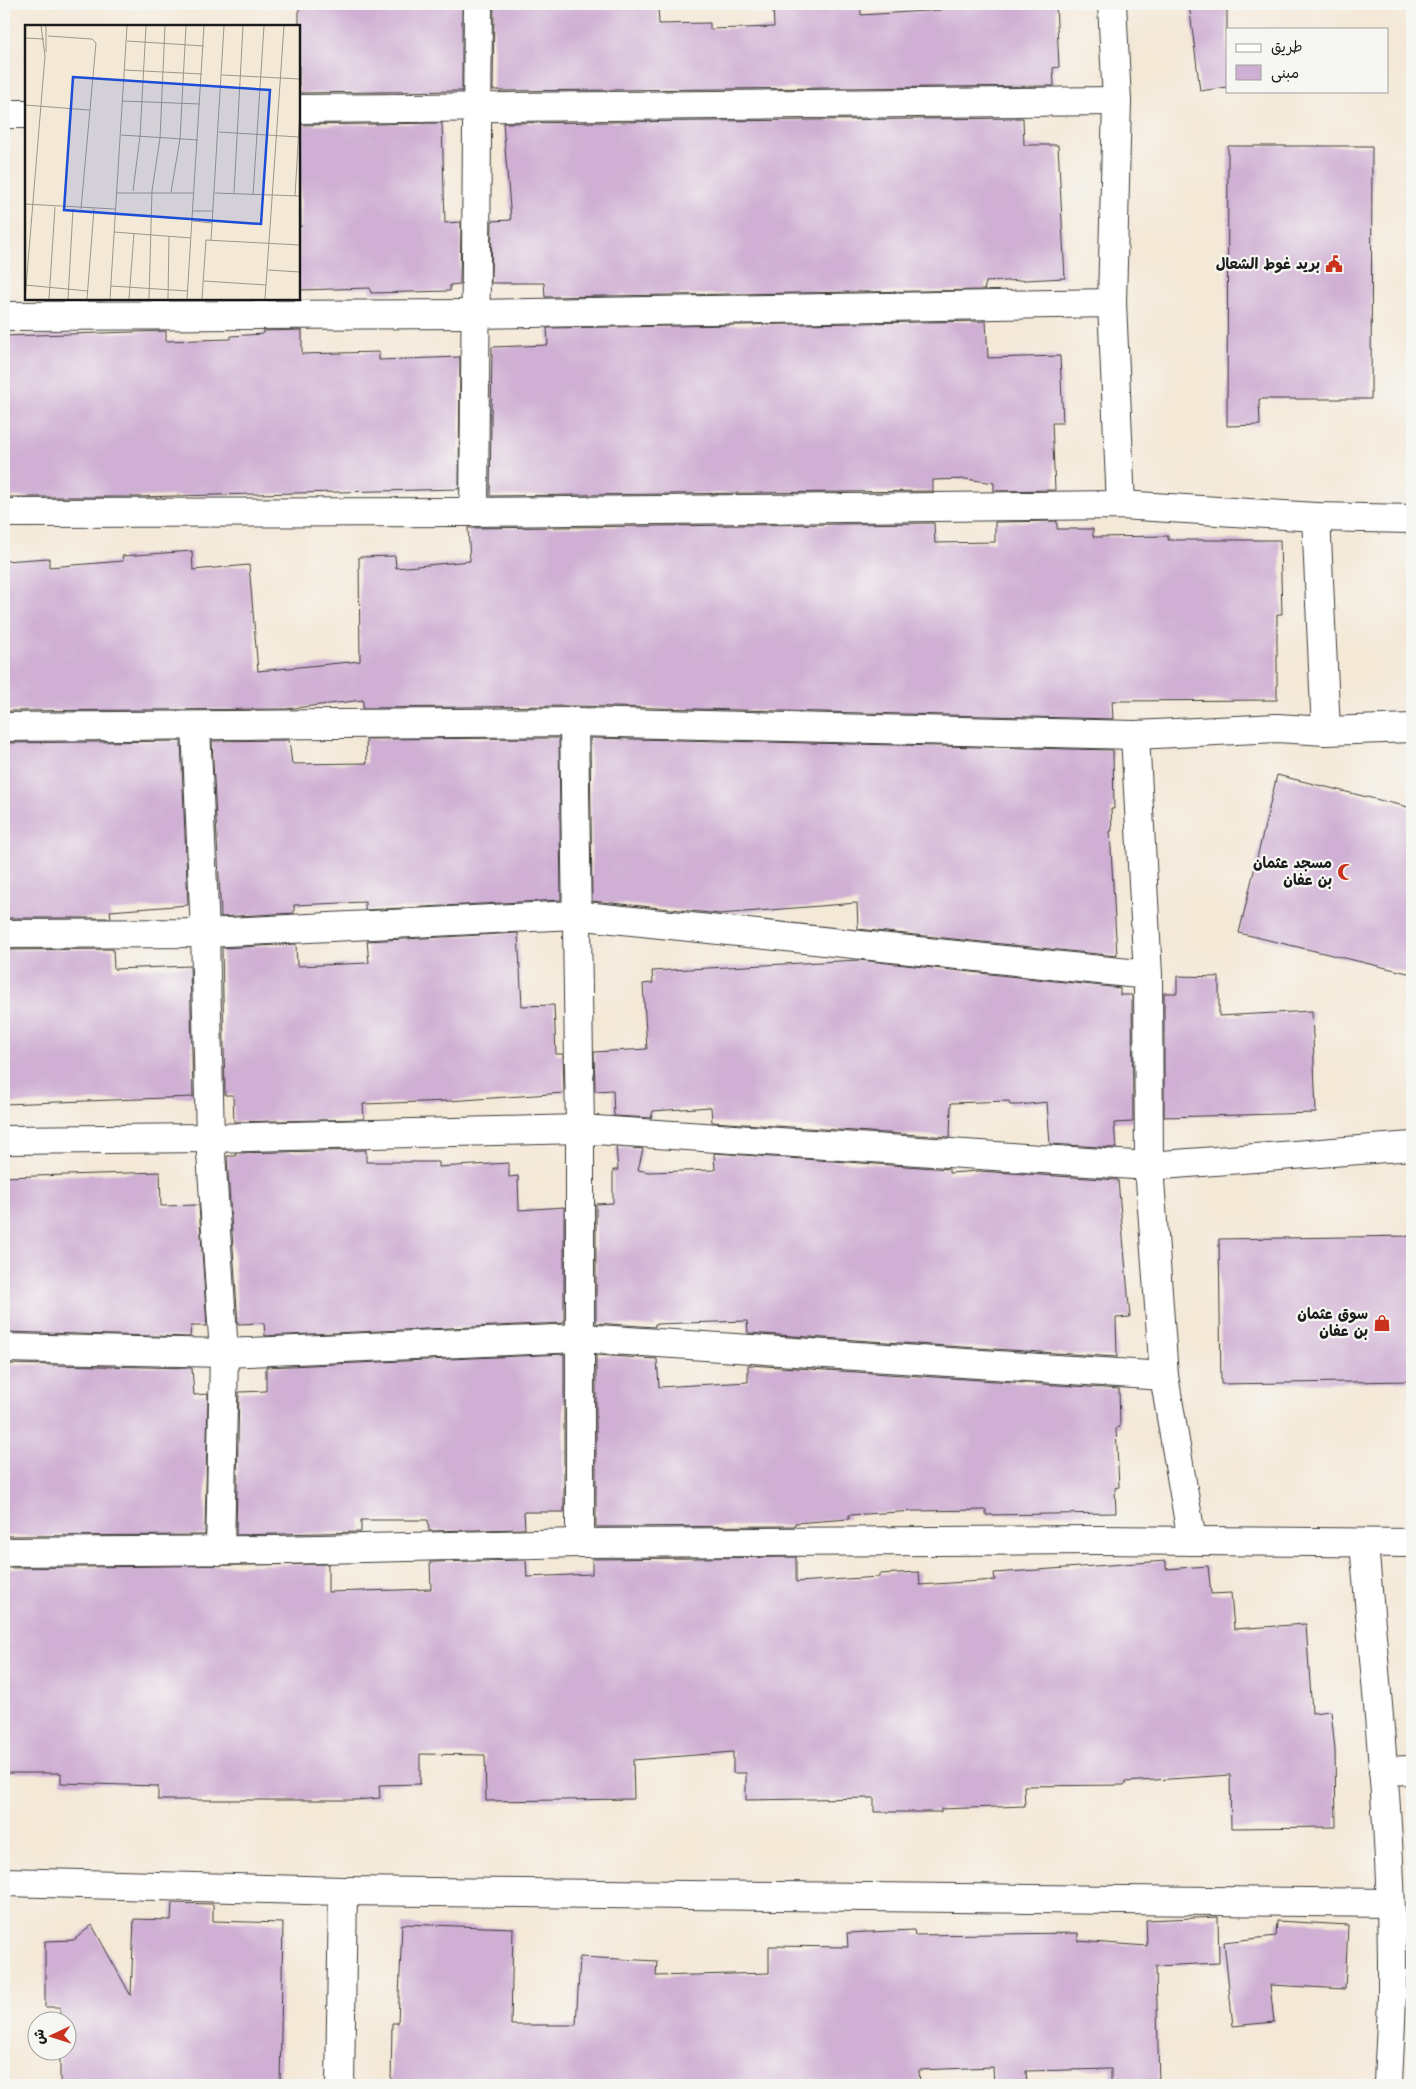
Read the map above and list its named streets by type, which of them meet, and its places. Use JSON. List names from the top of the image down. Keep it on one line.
{"places":{"public building":["بريد غوط الشعال"],"mosque":["مسجد عثمان بن عفان"],"shop":["سوق عثمان بن عفان"]},"legend":["طريق","مبنى"],"north":"left"}
